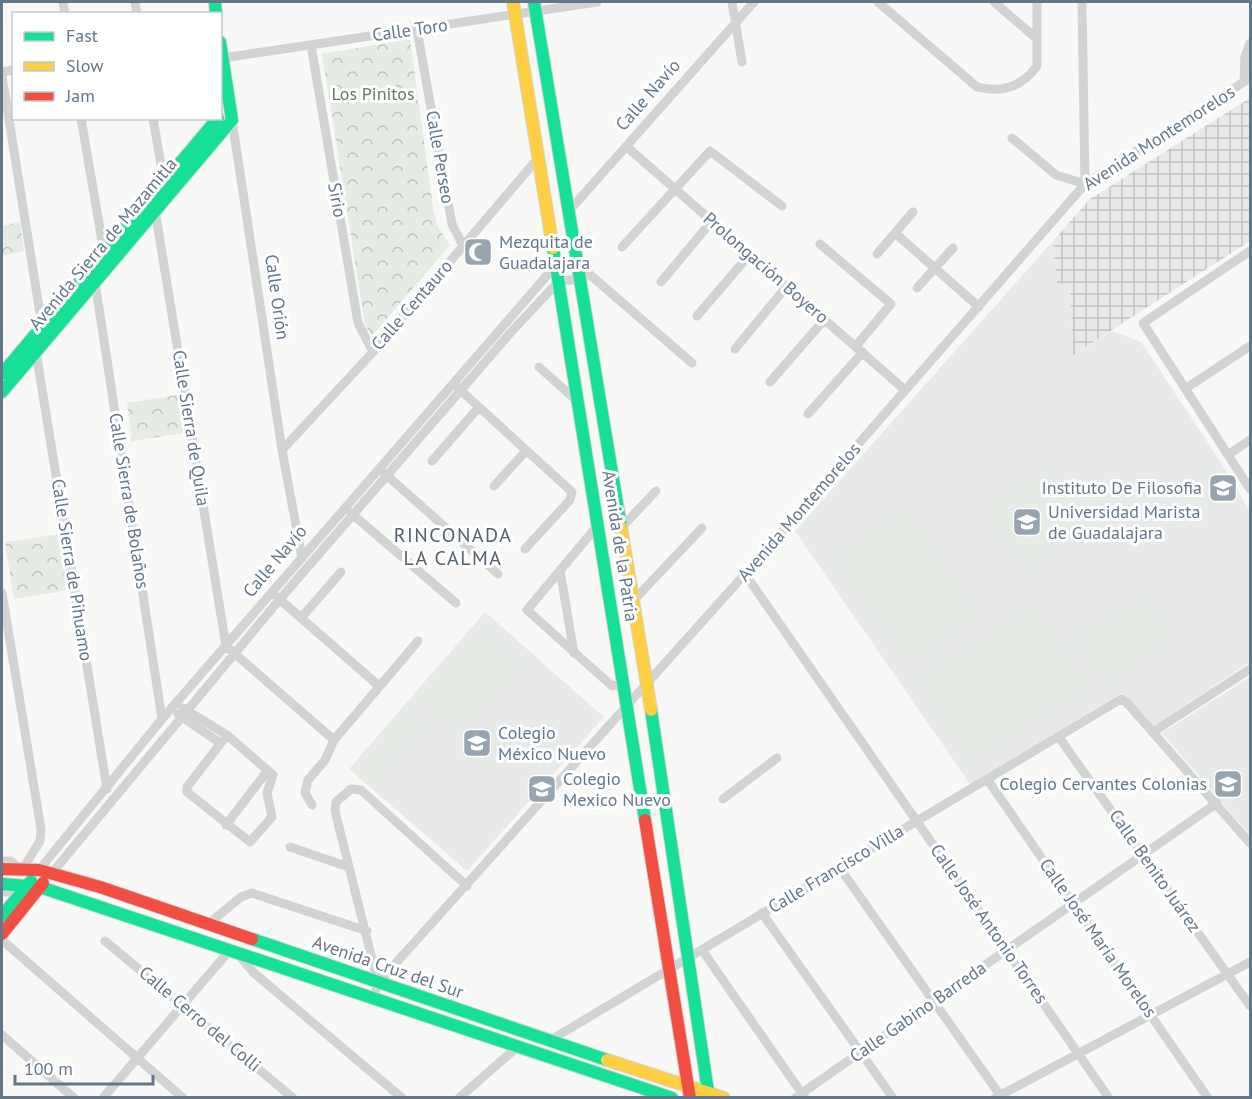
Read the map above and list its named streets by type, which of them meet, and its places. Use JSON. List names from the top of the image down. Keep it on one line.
{"streets":{"main road":["Calle Navío","Avenida Sierra de Mazamitla","Avenida de la Patria","Avenida Cruz del Sur"],"street":["Calle Toro","Avenida Montemorelos","Calle Perseo","Sirio","Prolongación Boyero","Calle Orión","Calle Centauro","Calle Sierra de Quila","Calle Sierra de Bolaños","Calle Sierra de Pihuamo","Calle Francisco Villa","Calle Benito Juárez","Calle José Antonio Torres","Calle José María Morelos","Calle Gabino Barreda","Calle Cerro del Colli"]},"crossings":[["Calle Toro","Calle Perseo"],["Calle Toro","Sirio"],["Calle Toro","Avenida Sierra de Mazamitla"],["Calle Toro","Avenida de la Patria"],["Calle Navío","Prolongación Boyero"],["Calle Navío","Calle Orión"],["Calle Navío","Calle Sierra de Quila"],["Calle Navío","Calle Sierra de Bolaños"],["Calle Navío","Avenida de la Patria"],["Calle Navío","Calle Sierra de Pihuamo"],["Calle Navío","Avenida Cruz del Sur"],["Avenida Montemorelos","Prolongación Boyero"],["Avenida Montemorelos","Avenida de la Patria"],["Avenida Montemorelos","Calle José Antonio Torres"],["Avenida Montemorelos","Avenida Cruz del Sur"],["Calle Perseo","Calle Centauro"],["Sirio","Calle Centauro"],["Avenida Sierra de Mazamitla","Calle Orión"],["Avenida Sierra de Mazamitla","Calle Sierra de Quila"],["Avenida Sierra de Mazamitla","Calle Sierra de Bolaños"],["Avenida Sierra de Mazamitla","Calle Sierra de Pihuamo"],["Calle Orión","Calle Centauro"],["Calle Centauro","Avenida de la Patria"],["Avenida de la Patria","Calle Francisco Villa"],["Avenida de la Patria","Avenida Cruz del Sur"],["Calle Francisco Villa","Calle Benito Juárez"],["Calle Francisco Villa","Calle José Antonio Torres"],["Calle Francisco Villa","Calle José María Morelos"],["Calle Francisco Villa","Avenida Cruz del Sur"],["Calle Benito Juárez","Calle Gabino Barreda"],["Calle José Antonio Torres","Calle Gabino Barreda"],["Calle José María Morelos","Calle Gabino Barreda"]],"districts":["RINCONADA LA CALMA"],"parks":["Los Pinitos"],"places":{"mosque":["Mezquita de Guadalajara"],"school or university":["Instituto De Filosofia","Universidad Marista de Guadalajara","Colegio México Nuevo","Colegio Cervantes Colonias","Colegio Mexico Nuevo"]},"legend":["Fast","Slow","Jam"],"scale_bar":"100 m"}
